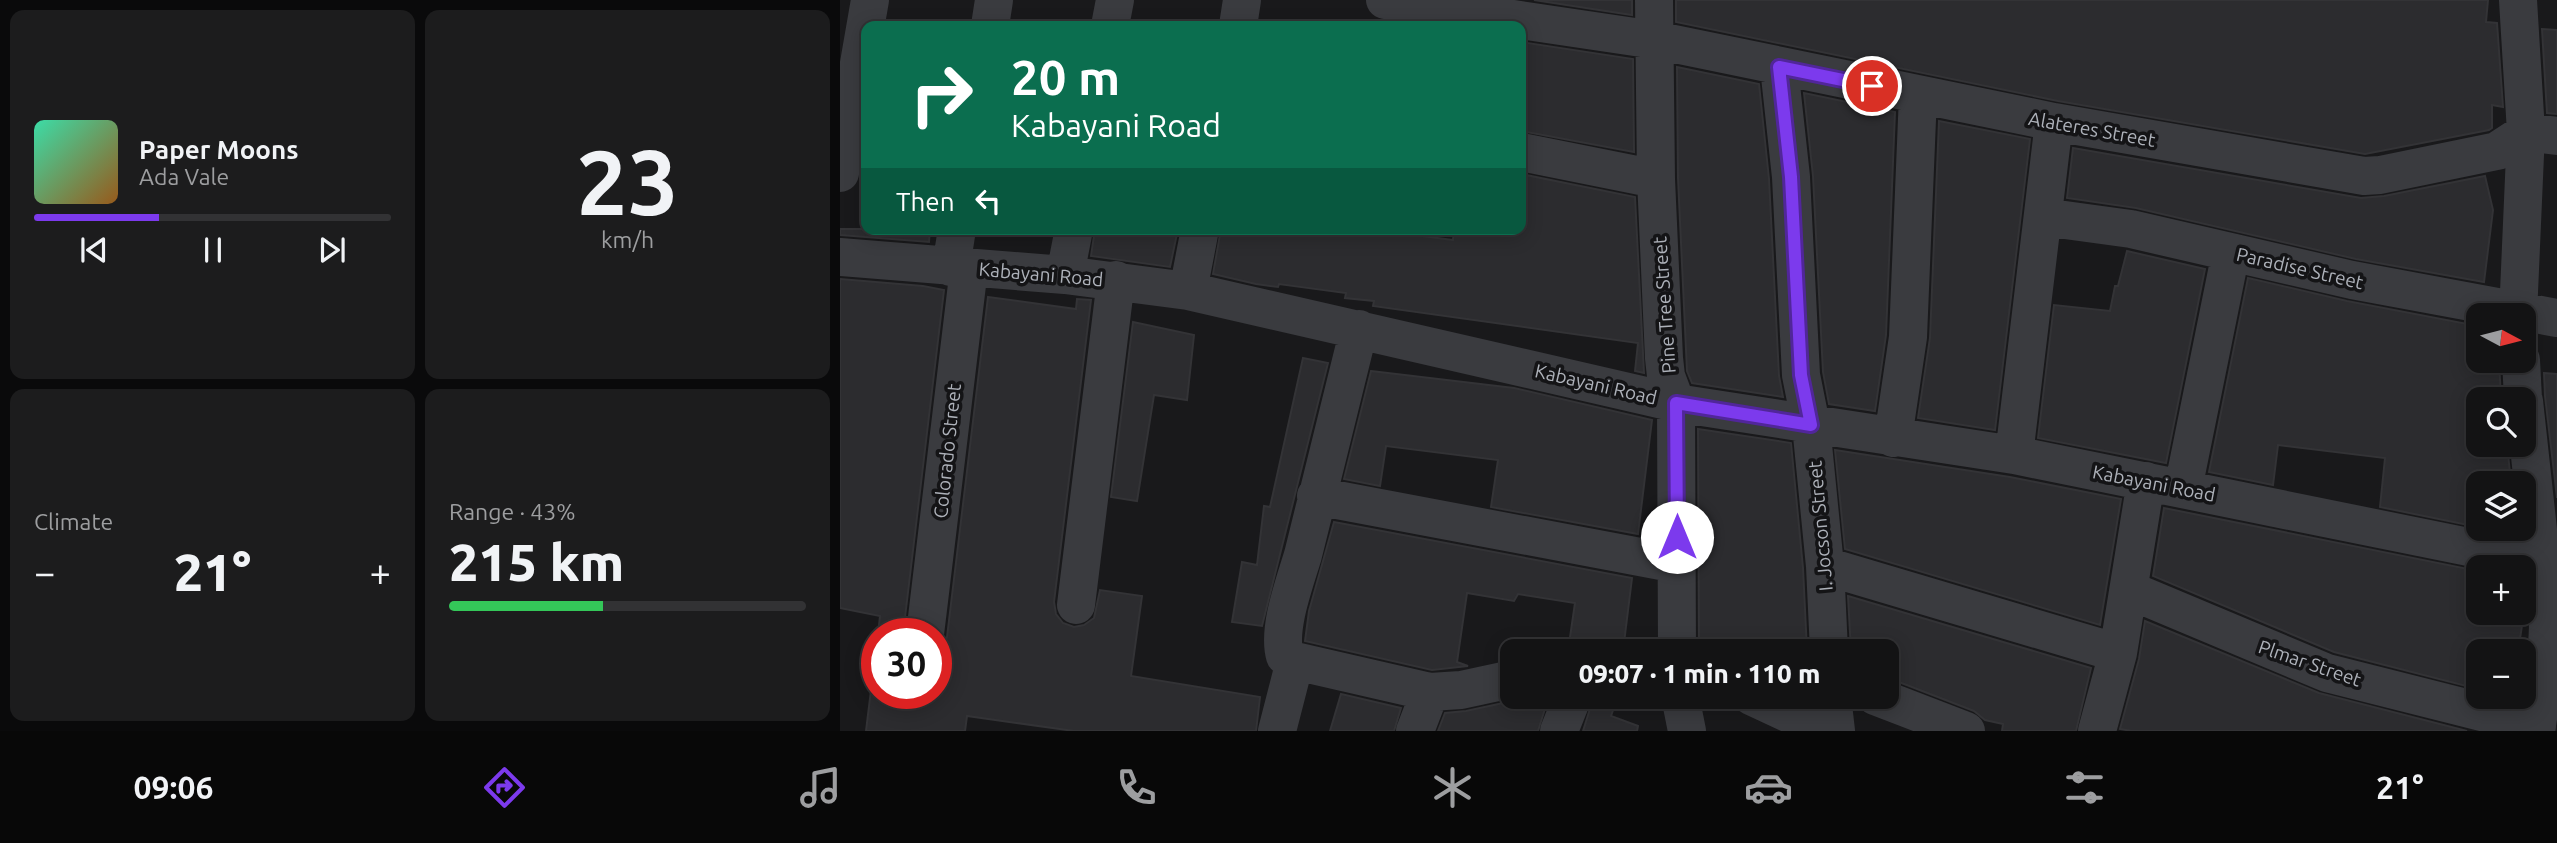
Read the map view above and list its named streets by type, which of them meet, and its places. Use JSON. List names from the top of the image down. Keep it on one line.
{"streets":{"street":["Alateres Street","Paradise Street","Kabayani Road","Pine Tree Street","Colorado Street","I. Jocson Street","Plmar Street"]},"crossings":[["Alateres Street","Pine Tree Street"],["Alateres Street","I. Jocson Street"],["Kabayani Road","Pine Tree Street"],["Kabayani Road","Colorado Street"],["Kabayani Road","I. Jocson Street"]],"north":"right","page":{"tile":[["23","km/h"],"Climate",["Range · 43%","215 km"]],"turn":["20 m","Kabayani Road"],"song":["Paper Moons","Ada Vale"],"then":"Then","map_buttons":["+","−"],"heat":["−","21°","+"],"limit":"30","trip":"09:07 · 1 min · 110 m","tabs":["09:06","21°"]}}
